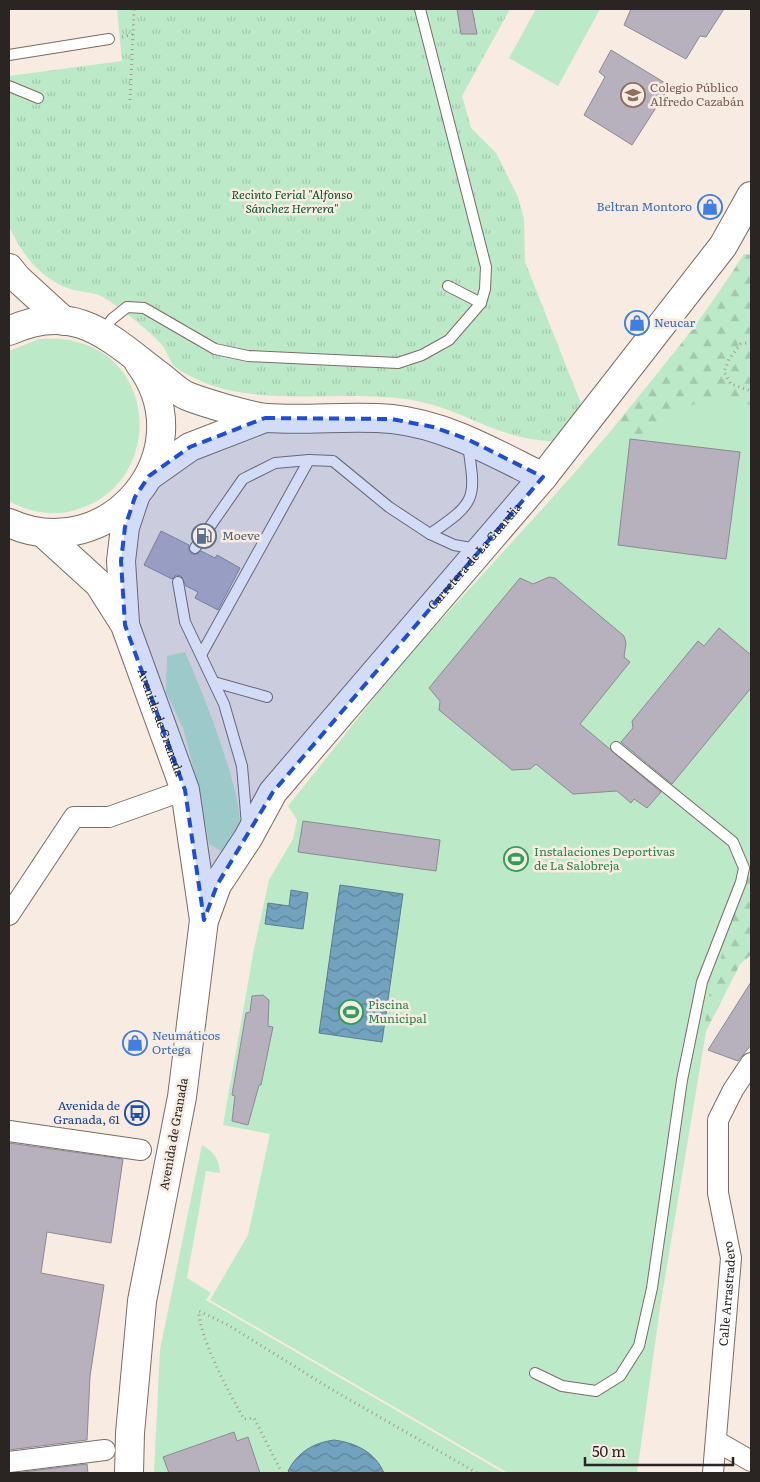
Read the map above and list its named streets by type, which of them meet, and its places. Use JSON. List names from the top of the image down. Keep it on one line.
{"streets":{"street":["Carretera de La Guardia","Avenida de Granada","Calle Arrastradero"]},"crossings":[["Carretera de La Guardia","Avenida de Granada"]],"parks":["Recinto Ferial \"Alfonso Sánchez Herrera\""],"places":{"school or university":["Colegio Público Alfredo Cazabán"],"shop":["Beltran Montoro","Neucar","Neumáticos Ortega"],"fuel station":["Moeve"],"sports":["Instalaciones Deportivas de La Salobreja","Piscina Municipal"],"bus stop":["Avenida de Granada, 61"]},"scale_bar":"50 m"}
